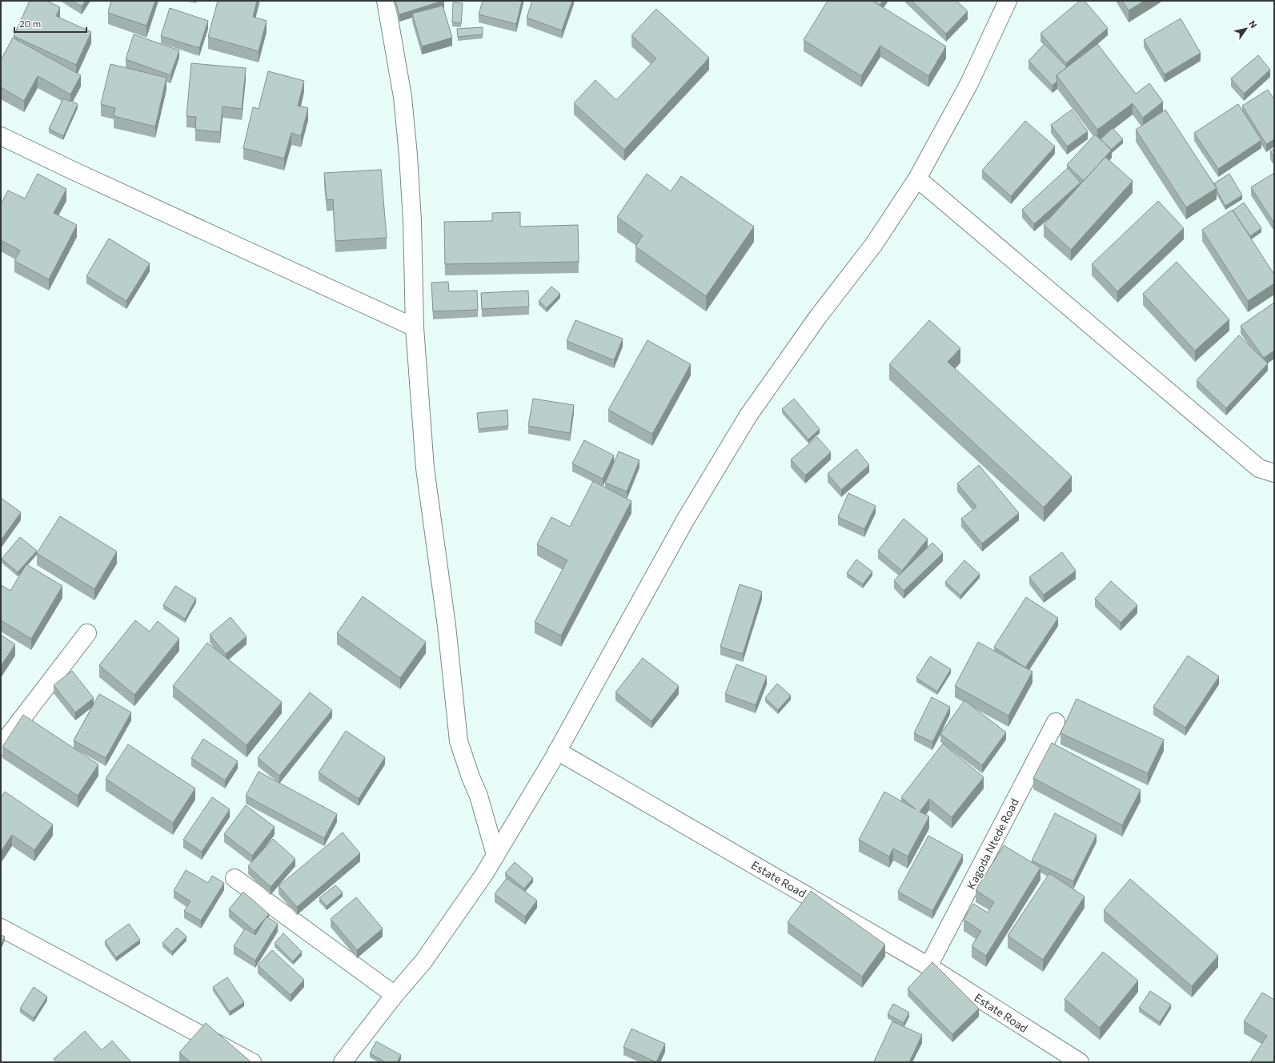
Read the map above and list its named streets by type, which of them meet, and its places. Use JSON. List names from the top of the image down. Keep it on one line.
{"streets":{"street":["Kagoda Ntede Road","Estate Road"]},"crossings":[["Kagoda Ntede Road","Estate Road"]],"scale_bar":"20 m","north":"top right"}
